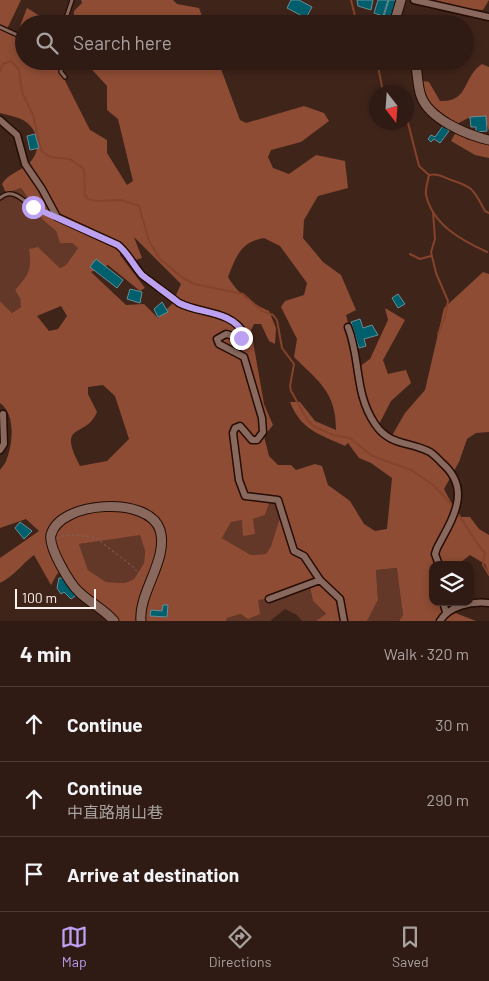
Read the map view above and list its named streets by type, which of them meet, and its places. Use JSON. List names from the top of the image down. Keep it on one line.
{"scale_bar":"100 m","north":"bottom","page":{"search":"Search here","scale":"100 m","heading":["4 min","Walk · 320 m"],"list":[["Continue","30 m"],["Continue","中直路崩山巷","290 m"],"Arrive at destination"],"nav":["Map","Directions","Saved"]}}
